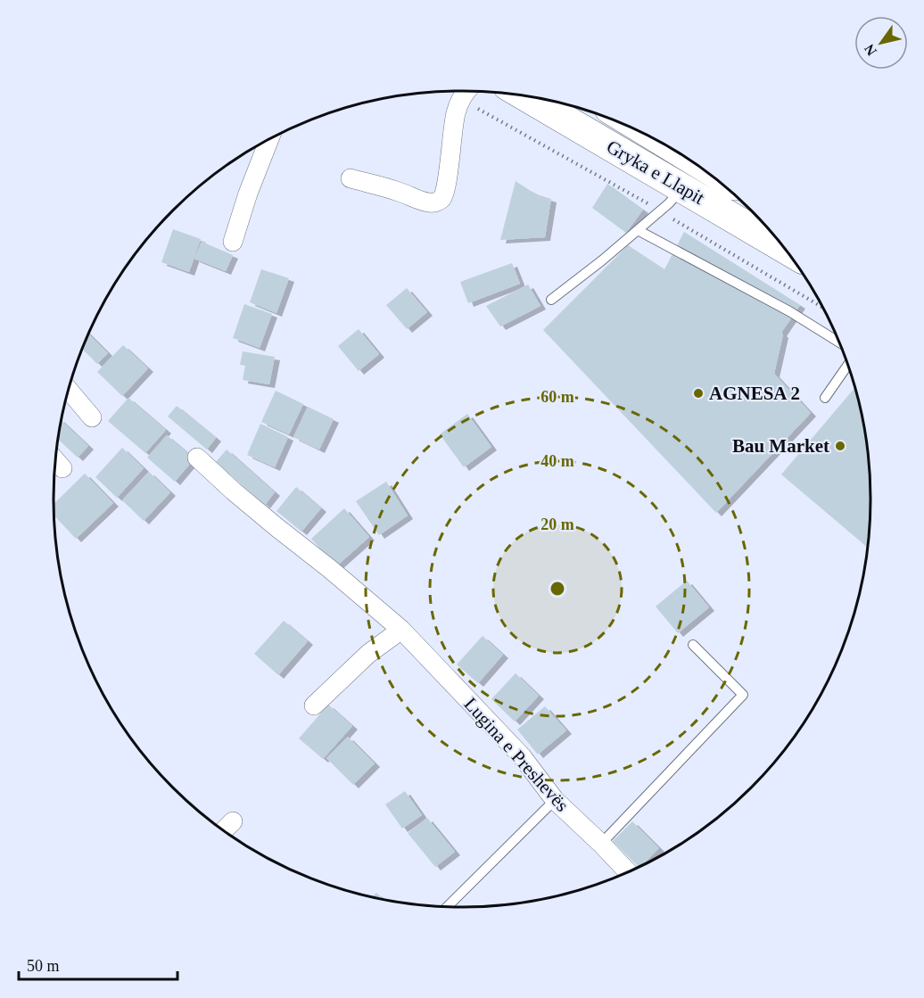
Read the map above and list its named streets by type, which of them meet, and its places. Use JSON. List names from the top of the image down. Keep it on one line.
{"streets":{"main road":["Gryka e Llapit"],"street":["Lugina e Preshevës"]},"places":["AGNESA 2","Bau Market"],"scale_bar":"50 m","north":"bottom left","rings":["60 m","40 m","20 m"]}
